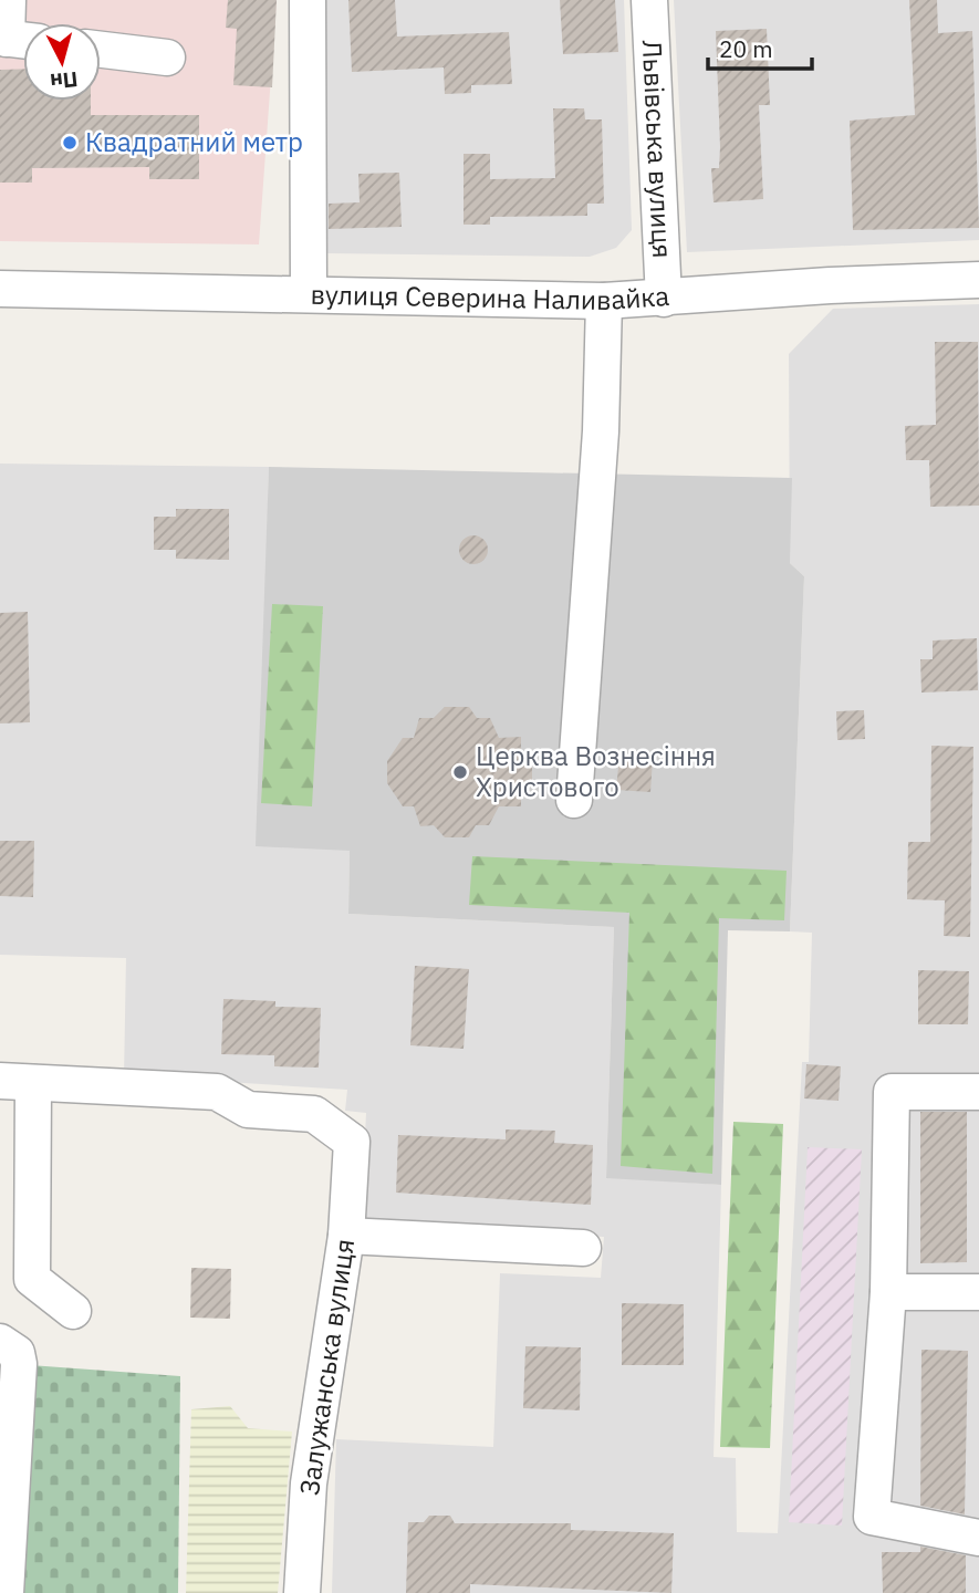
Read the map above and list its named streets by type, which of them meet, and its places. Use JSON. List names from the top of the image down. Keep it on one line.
{"streets":{"street":["Львівська вулиця","вулиця Северина Наливайка","Залужанська вулиця"]},"crossings":[["Львівська вулиця","вулиця Северина Наливайка"]],"places":["Квадратний метр","Церква Вознесіння Христового"],"scale_bar":"20 m","north":"bottom"}
